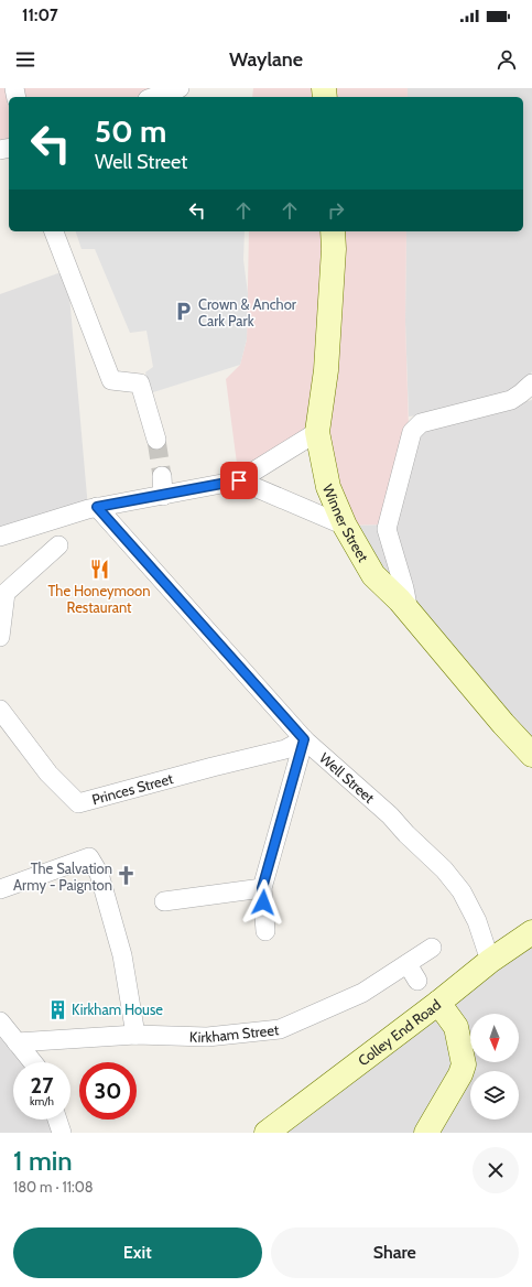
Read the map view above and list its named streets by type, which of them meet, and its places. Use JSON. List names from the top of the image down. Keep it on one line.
{"streets":{"street":["Winner Street","Well Street","Princes Street","Kirkham Street","Colley End Road"]},"crossings":[["Well Street","Princes Street"],["Well Street","Colley End Road"]],"places":{"parking":["Crown & Anchor Cark Park"],"restaurant":["The Honeymoon Restaurant"],"church":["The Salvation Army - Paignton"],"building":["Kirkham House"]},"north":"bottom","page":{"status":"11:07","header":"Waylane","turn":["50 m","Well Street"],"speed":"27 km/h","limit":"30","heading":["1 min","180 m · 11:08"],"buttons":["Exit","Share"]}}
